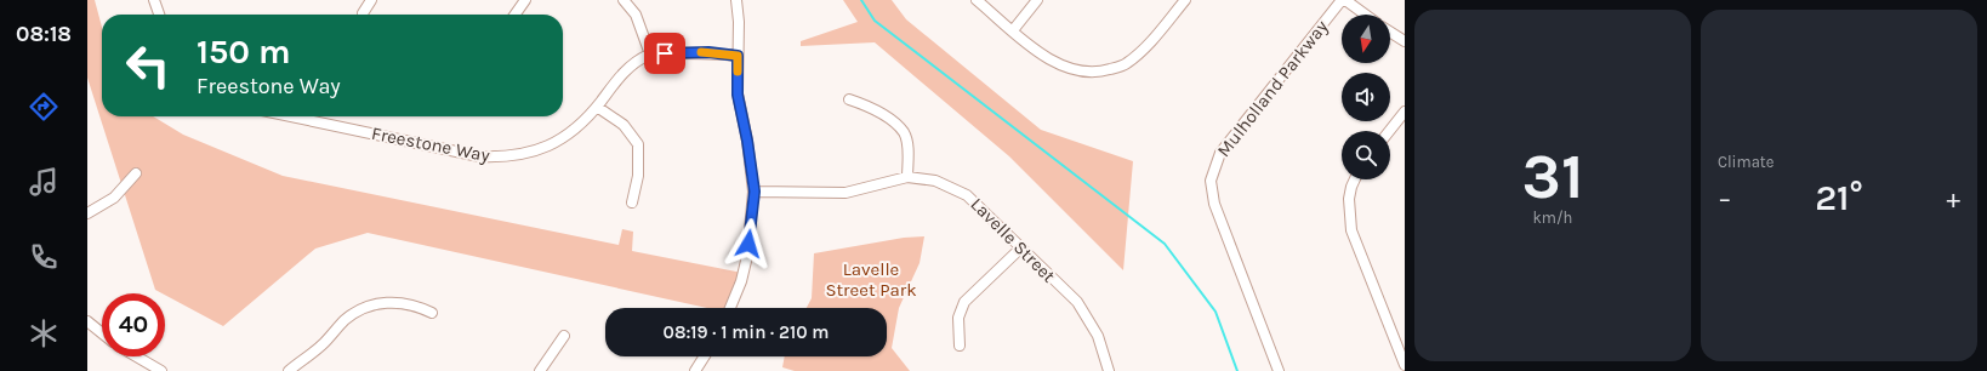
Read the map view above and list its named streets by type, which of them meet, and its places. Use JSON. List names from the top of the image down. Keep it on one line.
{"streets":{"street":["Mulholland Parkway","Freestone Way","Lavelle Street"]},"parks":["Lavelle Street Park"],"north":"bottom","page":{"tabs":"08:18","tile":[["31","km/h"],"Climate"],"turn":["150 m","Freestone Way"],"heat":["−","21°","+"],"limit":"40","trip":"08:19 · 1 min · 210 m"}}
